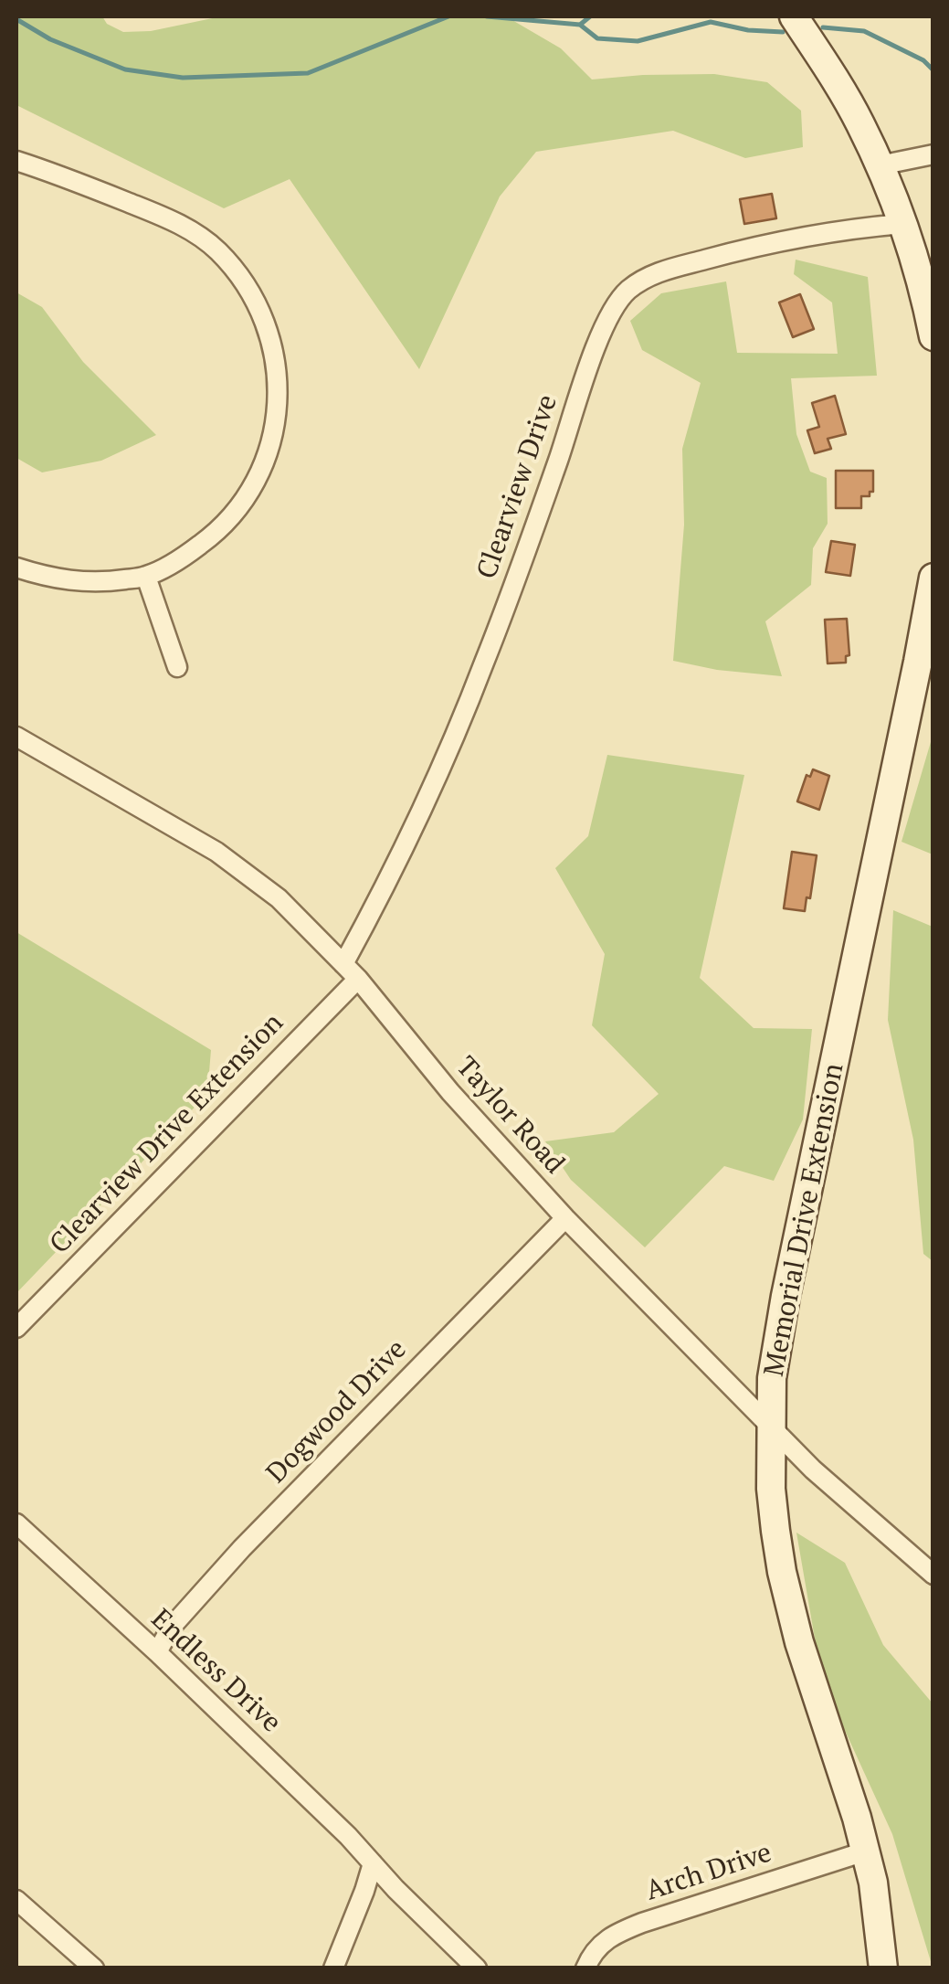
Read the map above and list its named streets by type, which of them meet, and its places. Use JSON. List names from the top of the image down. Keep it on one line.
{"streets":{"street":["Clearview Drive","Taylor Road","Clearview Drive Extension","Memorial Drive Extension","Dogwood Drive","Endless Drive","Arch Drive"]},"crossings":[["Clearview Drive","Taylor Road"],["Taylor Road","Clearview Drive Extension"],["Taylor Road","Memorial Drive Extension"],["Taylor Road","Dogwood Drive"],["Memorial Drive Extension","Arch Drive"],["Dogwood Drive","Endless Drive"]]}
